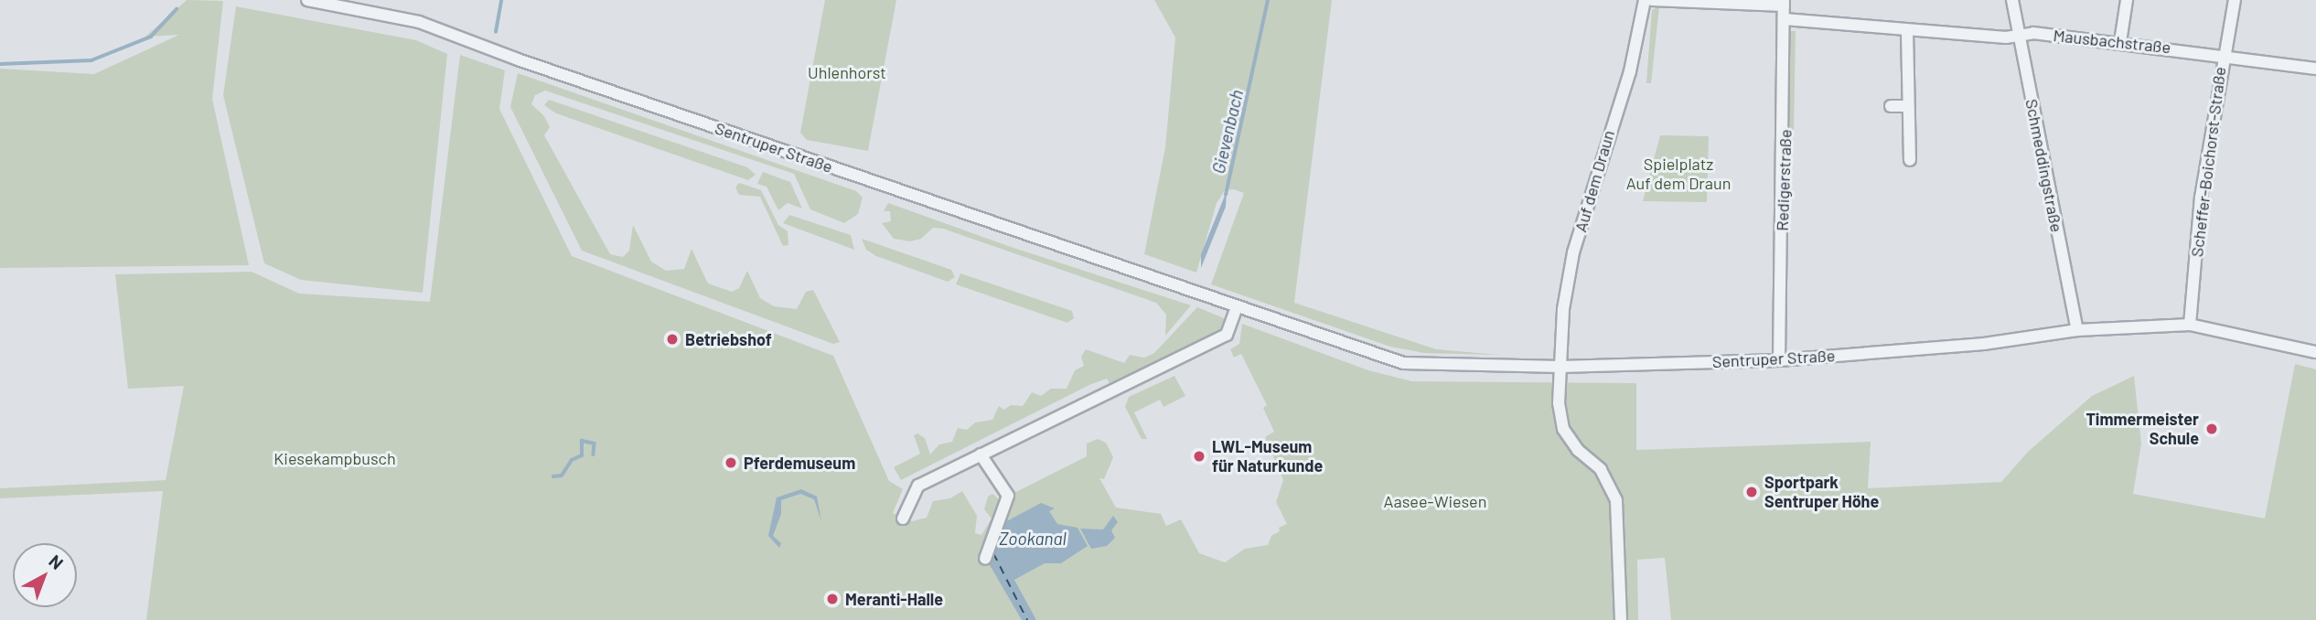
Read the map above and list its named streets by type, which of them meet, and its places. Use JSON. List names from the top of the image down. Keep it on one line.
{"streets":{"street":["Mausbachstraße","Sentruper Straße","Scheffer-Boichorst-Straße","Schmeddingstraße","Redigerstraße","Auf dem Draun"]},"crossings":[["Mausbachstraße","Scheffer-Boichorst-Straße"],["Mausbachstraße","Schmeddingstraße"],["Mausbachstraße","Redigerstraße"],["Sentruper Straße","Scheffer-Boichorst-Straße"],["Sentruper Straße","Schmeddingstraße"],["Sentruper Straße","Redigerstraße"],["Sentruper Straße","Auf dem Draun"]],"water":["Gievenbach","Zookanal"],"parks":["Uhlenhorst","Spielplatz Auf dem Draun","Kiesekampbusch","Aasee-Wiesen"],"places":["Betriebshof","Timmermeister Schule","LWL-Museum für Naturkunde","Pferdemuseum","Sportpark Sentruper Höhe","Meranti-Halle"],"north":"top right"}
